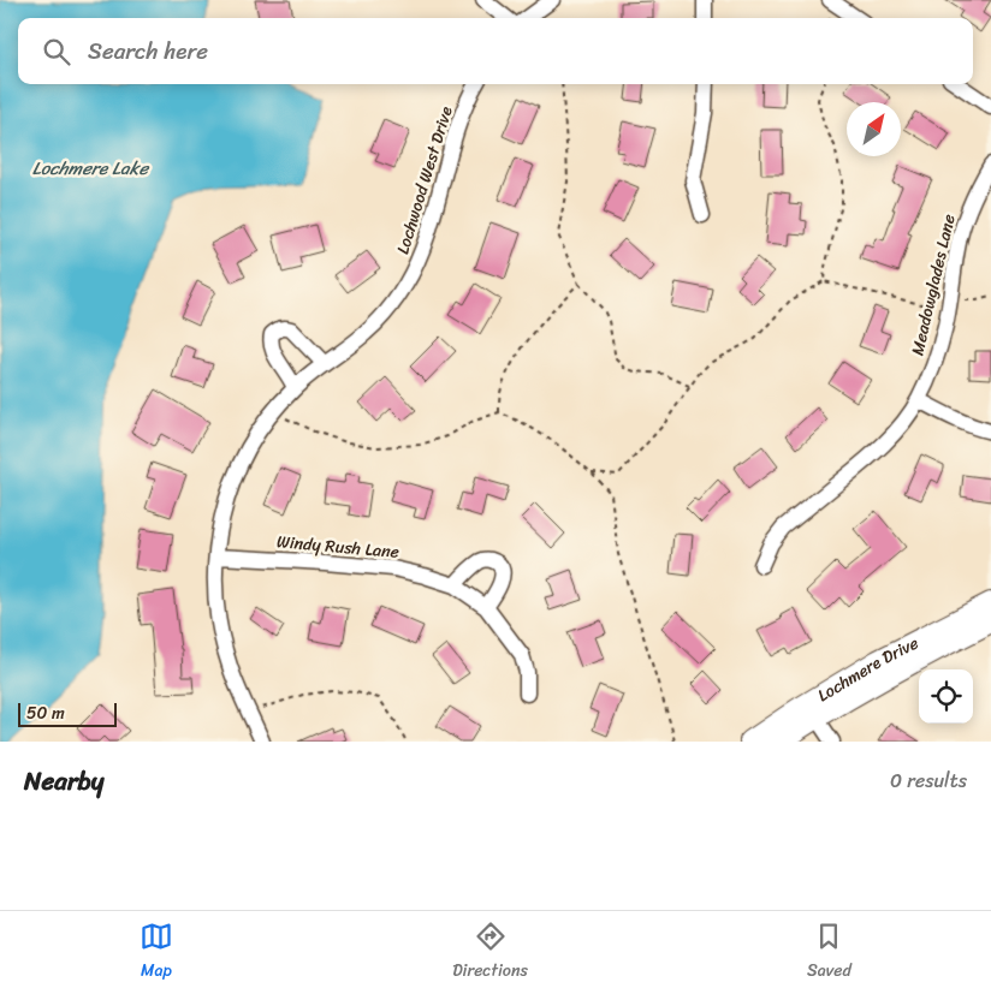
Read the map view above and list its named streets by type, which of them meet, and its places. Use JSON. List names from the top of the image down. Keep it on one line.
{"streets":{"street":["Lochwood West Drive","Meadowglades Lane","Windy Rush Lane","Lochmere Drive"]},"crossings":[["Lochwood West Drive","Windy Rush Lane"]],"water":["Lochmere Lake"],"scale_bar":"50 m","north":"top right","page":{"search":"Search here","scale":"50 m","heading":["Nearby","0 results"],"nav":["Map","Directions","Saved"]}}
